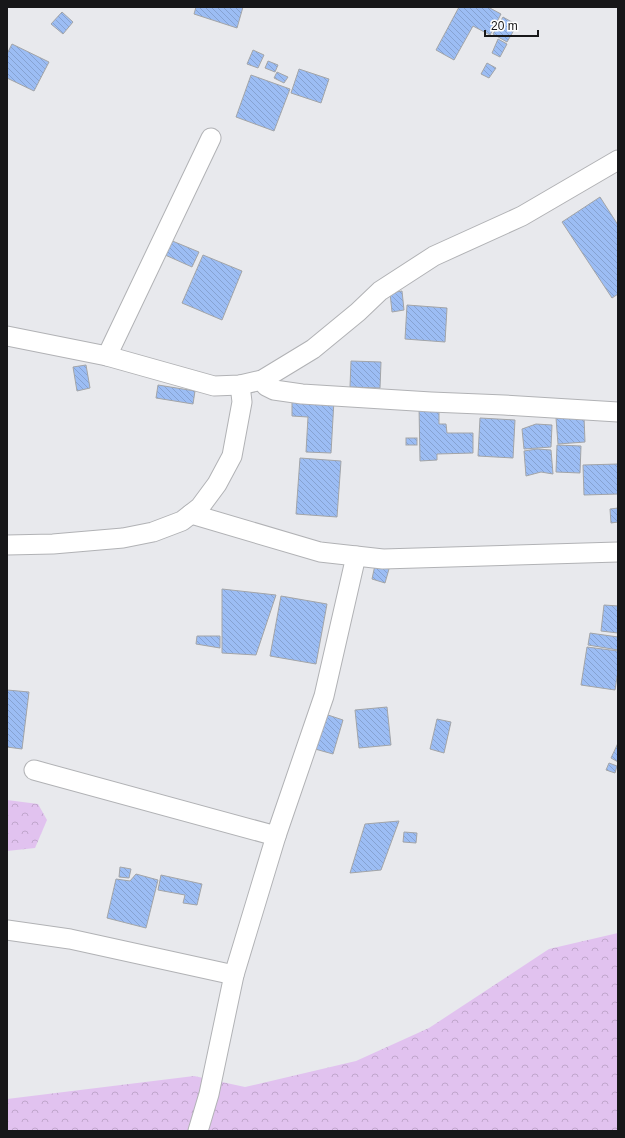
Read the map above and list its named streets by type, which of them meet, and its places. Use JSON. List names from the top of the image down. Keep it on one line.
{"scale_bar":"20 m"}
